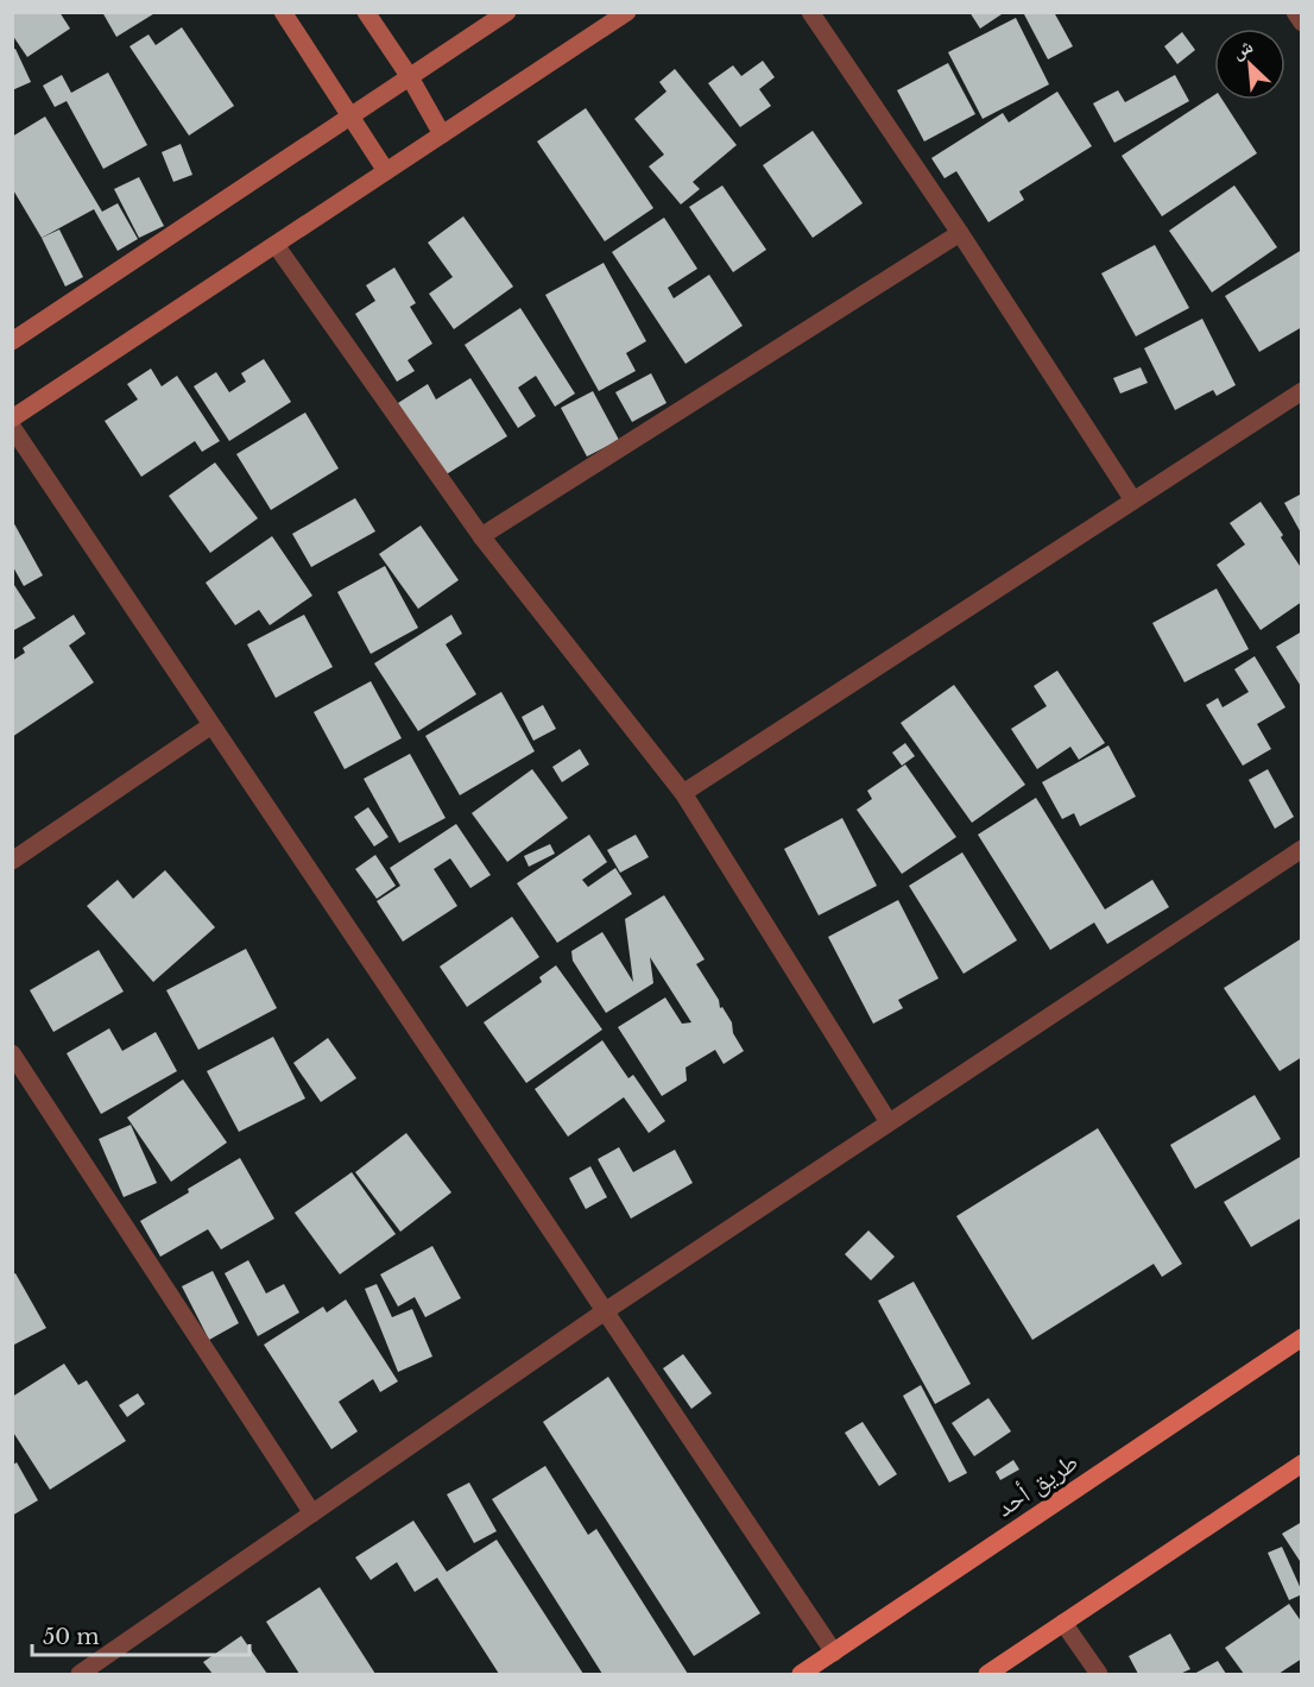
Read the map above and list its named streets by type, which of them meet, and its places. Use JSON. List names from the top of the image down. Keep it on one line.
{"streets":{"main road":["طريق أحد"]},"scale_bar":"50 m","north":"top left"}
